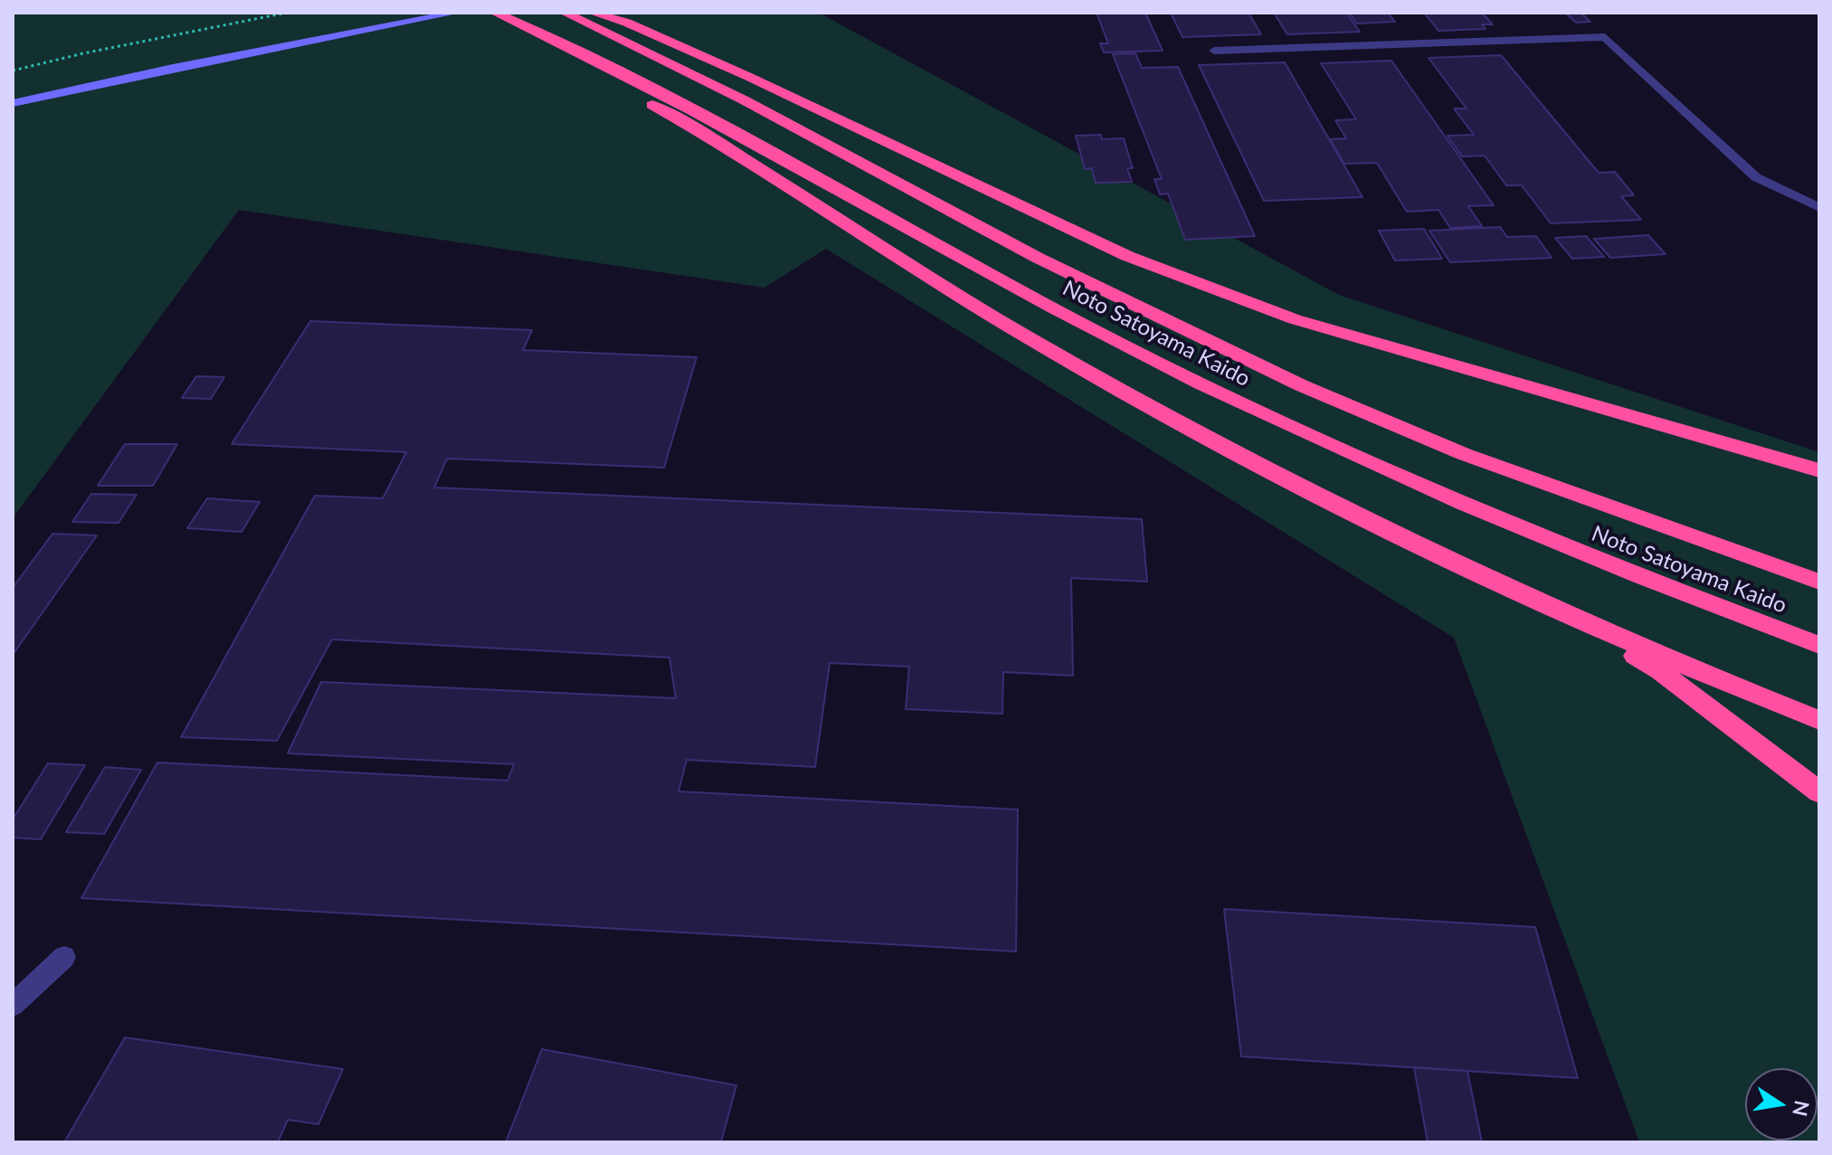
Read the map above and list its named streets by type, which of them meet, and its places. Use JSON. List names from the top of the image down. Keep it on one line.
{"streets":{"highway":["Noto Satoyama Kaido"]},"north":"right"}
